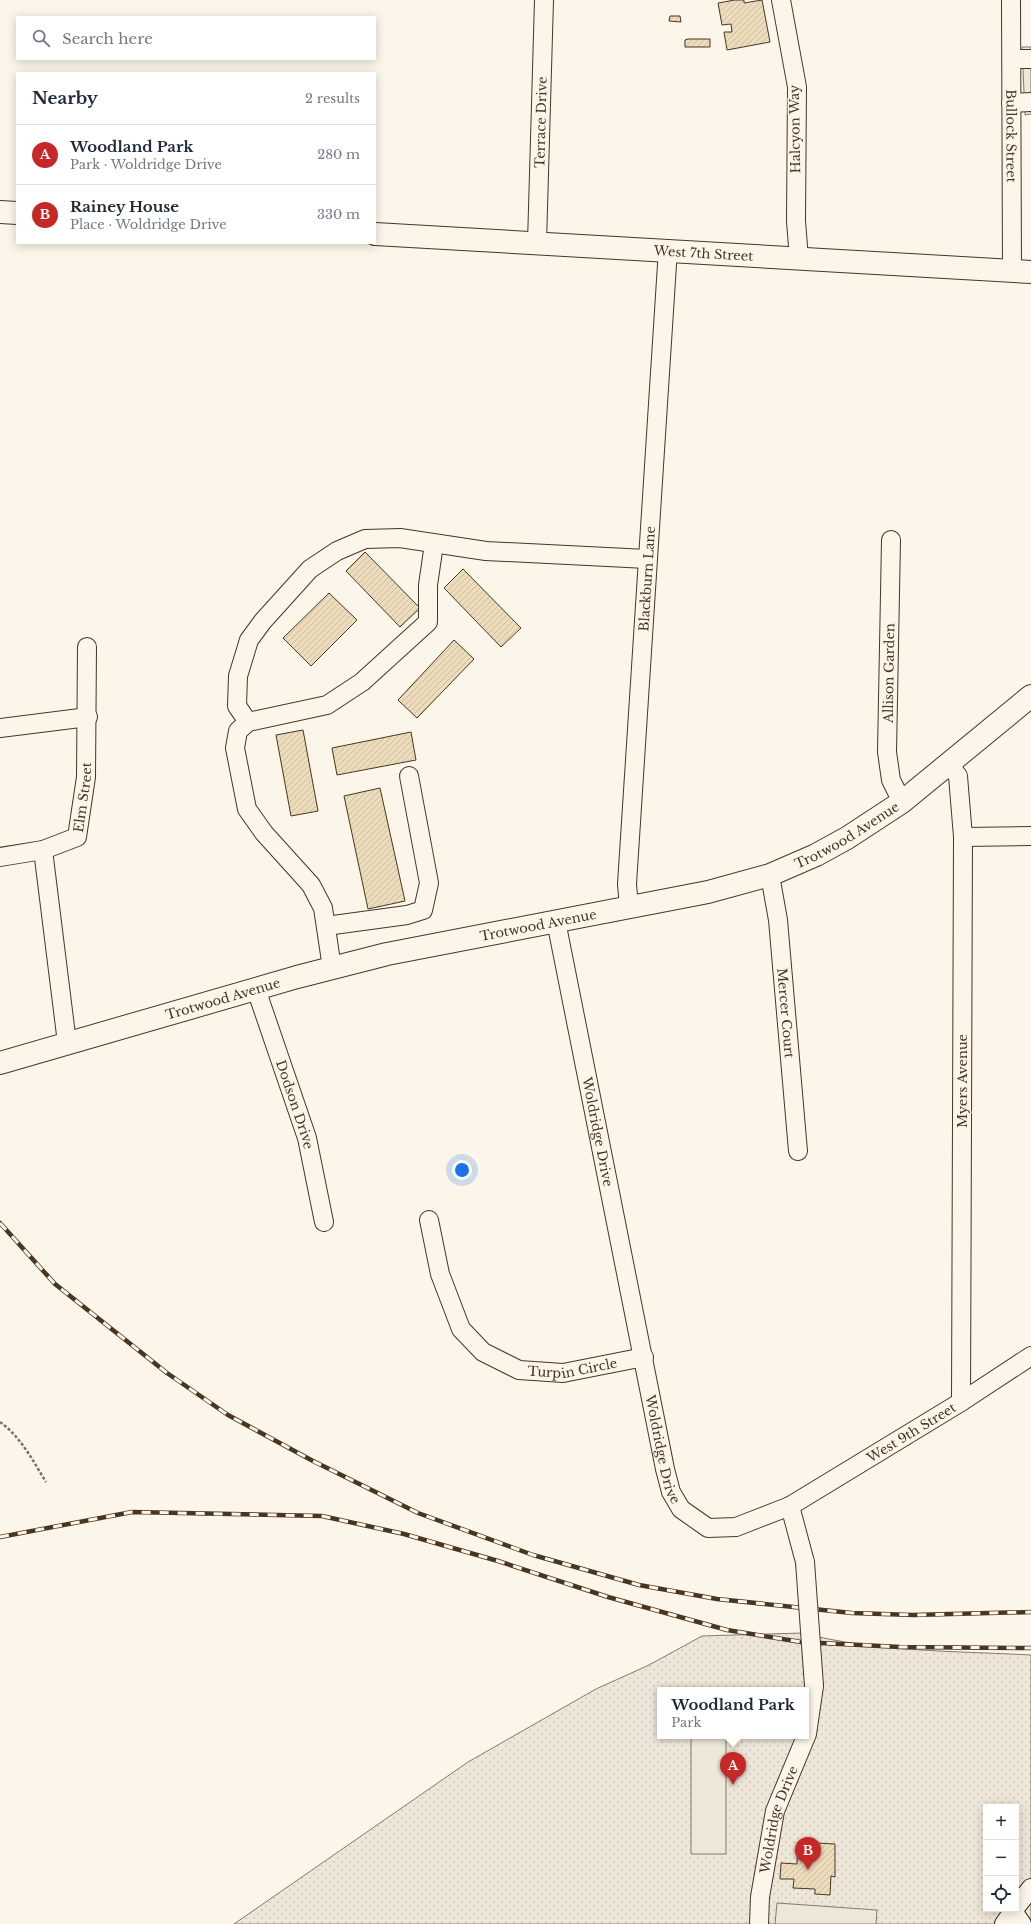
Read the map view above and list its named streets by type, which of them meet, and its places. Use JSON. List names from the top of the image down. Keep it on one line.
{"streets":{"main road":["West 7th Street","Trotwood Avenue"],"street":["Terrace Drive","Halcyon Way","Bullock Street","Blackburn Lane","Allison Garden","Elm Street","Mercer Court","Myers Avenue","Dodson Drive","Woldridge Drive","Turpin Circle","West 9th Street"]},"crossings":[["Terrace Drive","West 7th Street"],["Halcyon Way","West 7th Street"],["Bullock Street","West 7th Street"],["West 7th Street","Blackburn Lane"],["Blackburn Lane","Trotwood Avenue"],["Allison Garden","Trotwood Avenue"],["Trotwood Avenue","Mercer Court"],["Trotwood Avenue","Myers Avenue"],["Trotwood Avenue","Dodson Drive"],["Trotwood Avenue","Woldridge Drive"],["Myers Avenue","West 9th Street"],["Woldridge Drive","Turpin Circle"],["Woldridge Drive","West 9th Street"]],"page":{"search":"Search here","heading":["Nearby","2 results"],"list":[{"mark":"A","name":"Woodland Park","note":"Park · Woldridge Drive","value":"280 m"},{"mark":"B","name":"Rainey House","note":"Place · Woldridge Drive","value":"330 m"}],"popup":["Woodland Park","Park"],"pins":["A","B"],"map_buttons":["+","−"]}}
